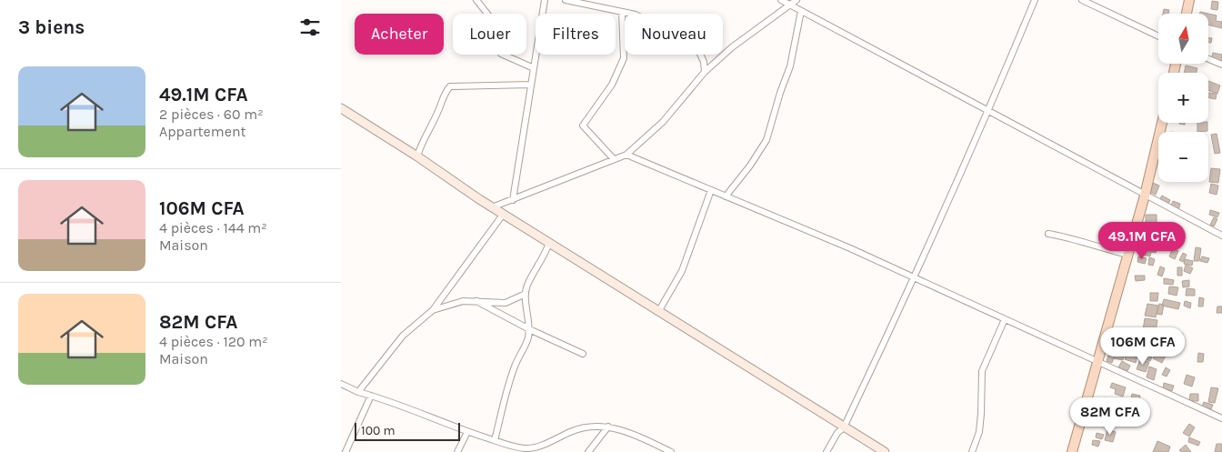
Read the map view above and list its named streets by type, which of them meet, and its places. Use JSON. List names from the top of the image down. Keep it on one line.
{"scale_bar":"100 m","north":"top","page":{"heading":"3 biens","map_buttons":["+","−"],"chip":["Acheter","Louer","Filtres","Nouveau"],"list":[{"name":"49.1M CFA","note":"2 pièces · 60 m² · Appartement"},{"name":"106M CFA","note":"4 pièces · 144 m² · Maison"},{"name":"82M CFA","note":"4 pièces · 120 m² · Maison"}],"price":["49.1M CFA","106M CFA","82M CFA"],"scale":"100 m"}}
